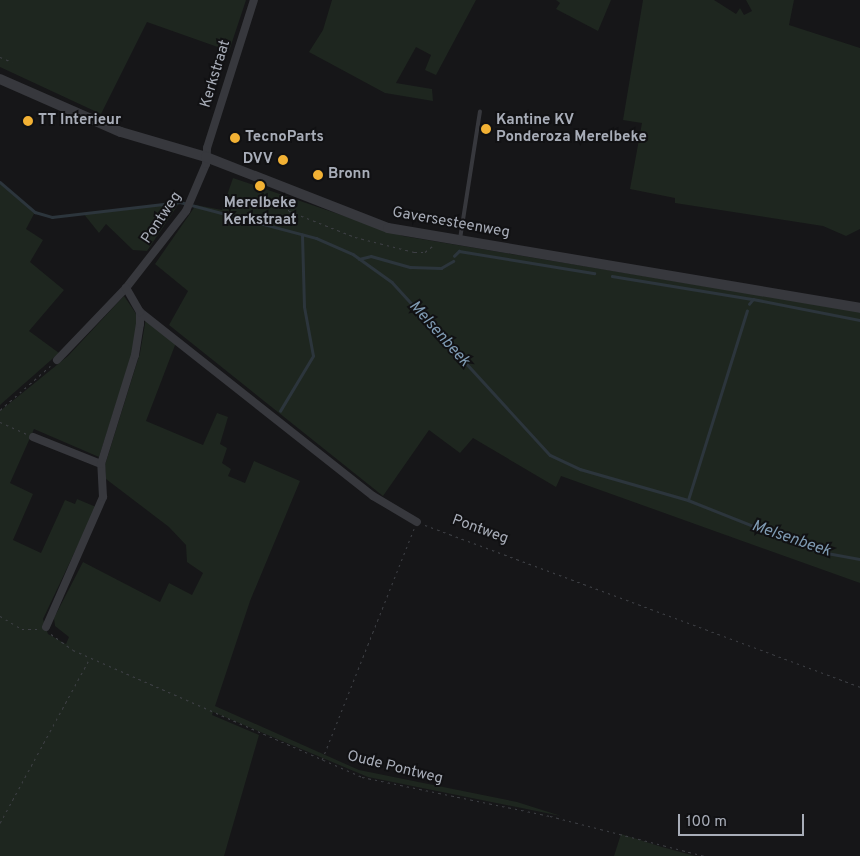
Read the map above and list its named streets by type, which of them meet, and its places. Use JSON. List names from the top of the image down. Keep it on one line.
{"streets":{"street":["Kerkstraat","Pontweg","Gaversesteenweg"],"path":["Oude Pontweg"]},"crossings":[["Kerkstraat","Pontweg"],["Kerkstraat","Gaversesteenweg"],["Pontweg","Gaversesteenweg"]],"water":["Melsenbeek"],"places":["TT Interieur","Kantine KV Ponderoza Merelbeke","TecnoParts","DVV","Bronn","Merelbeke Kerkstraat"],"scale_bar":"100 m"}
